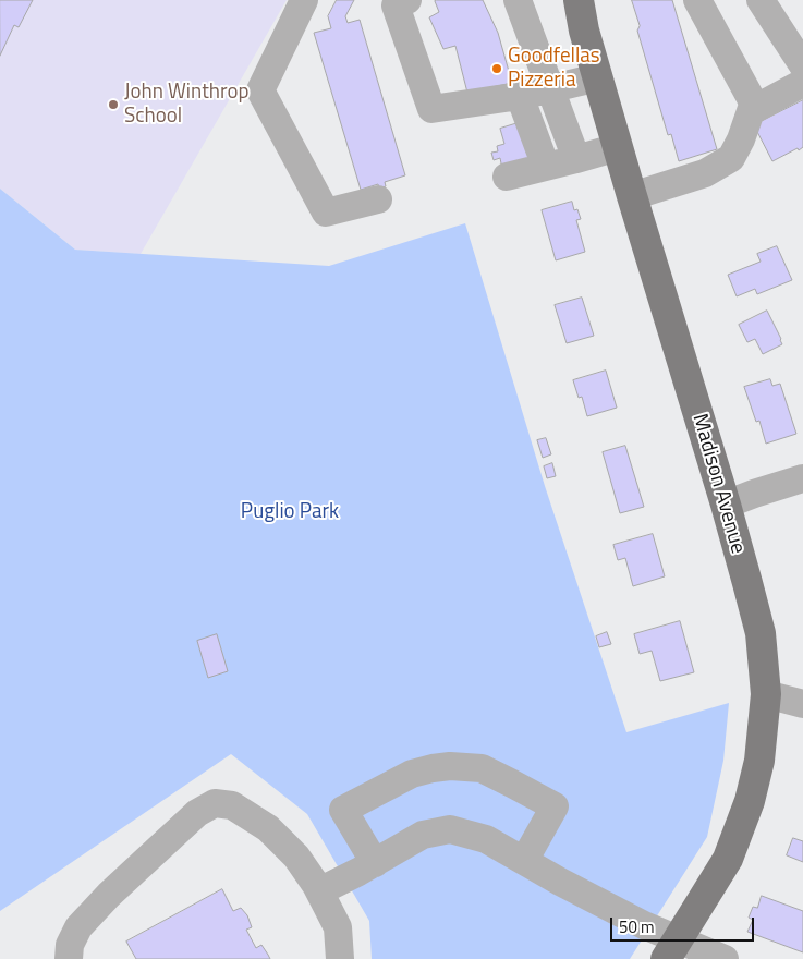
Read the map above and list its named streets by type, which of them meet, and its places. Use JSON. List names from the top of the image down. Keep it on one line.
{"streets":{"main road":["Madison Avenue"]},"parks":["Puglio Park"],"places":["Goodfellas Pizzeria","John Winthrop School"],"scale_bar":"50 m"}
